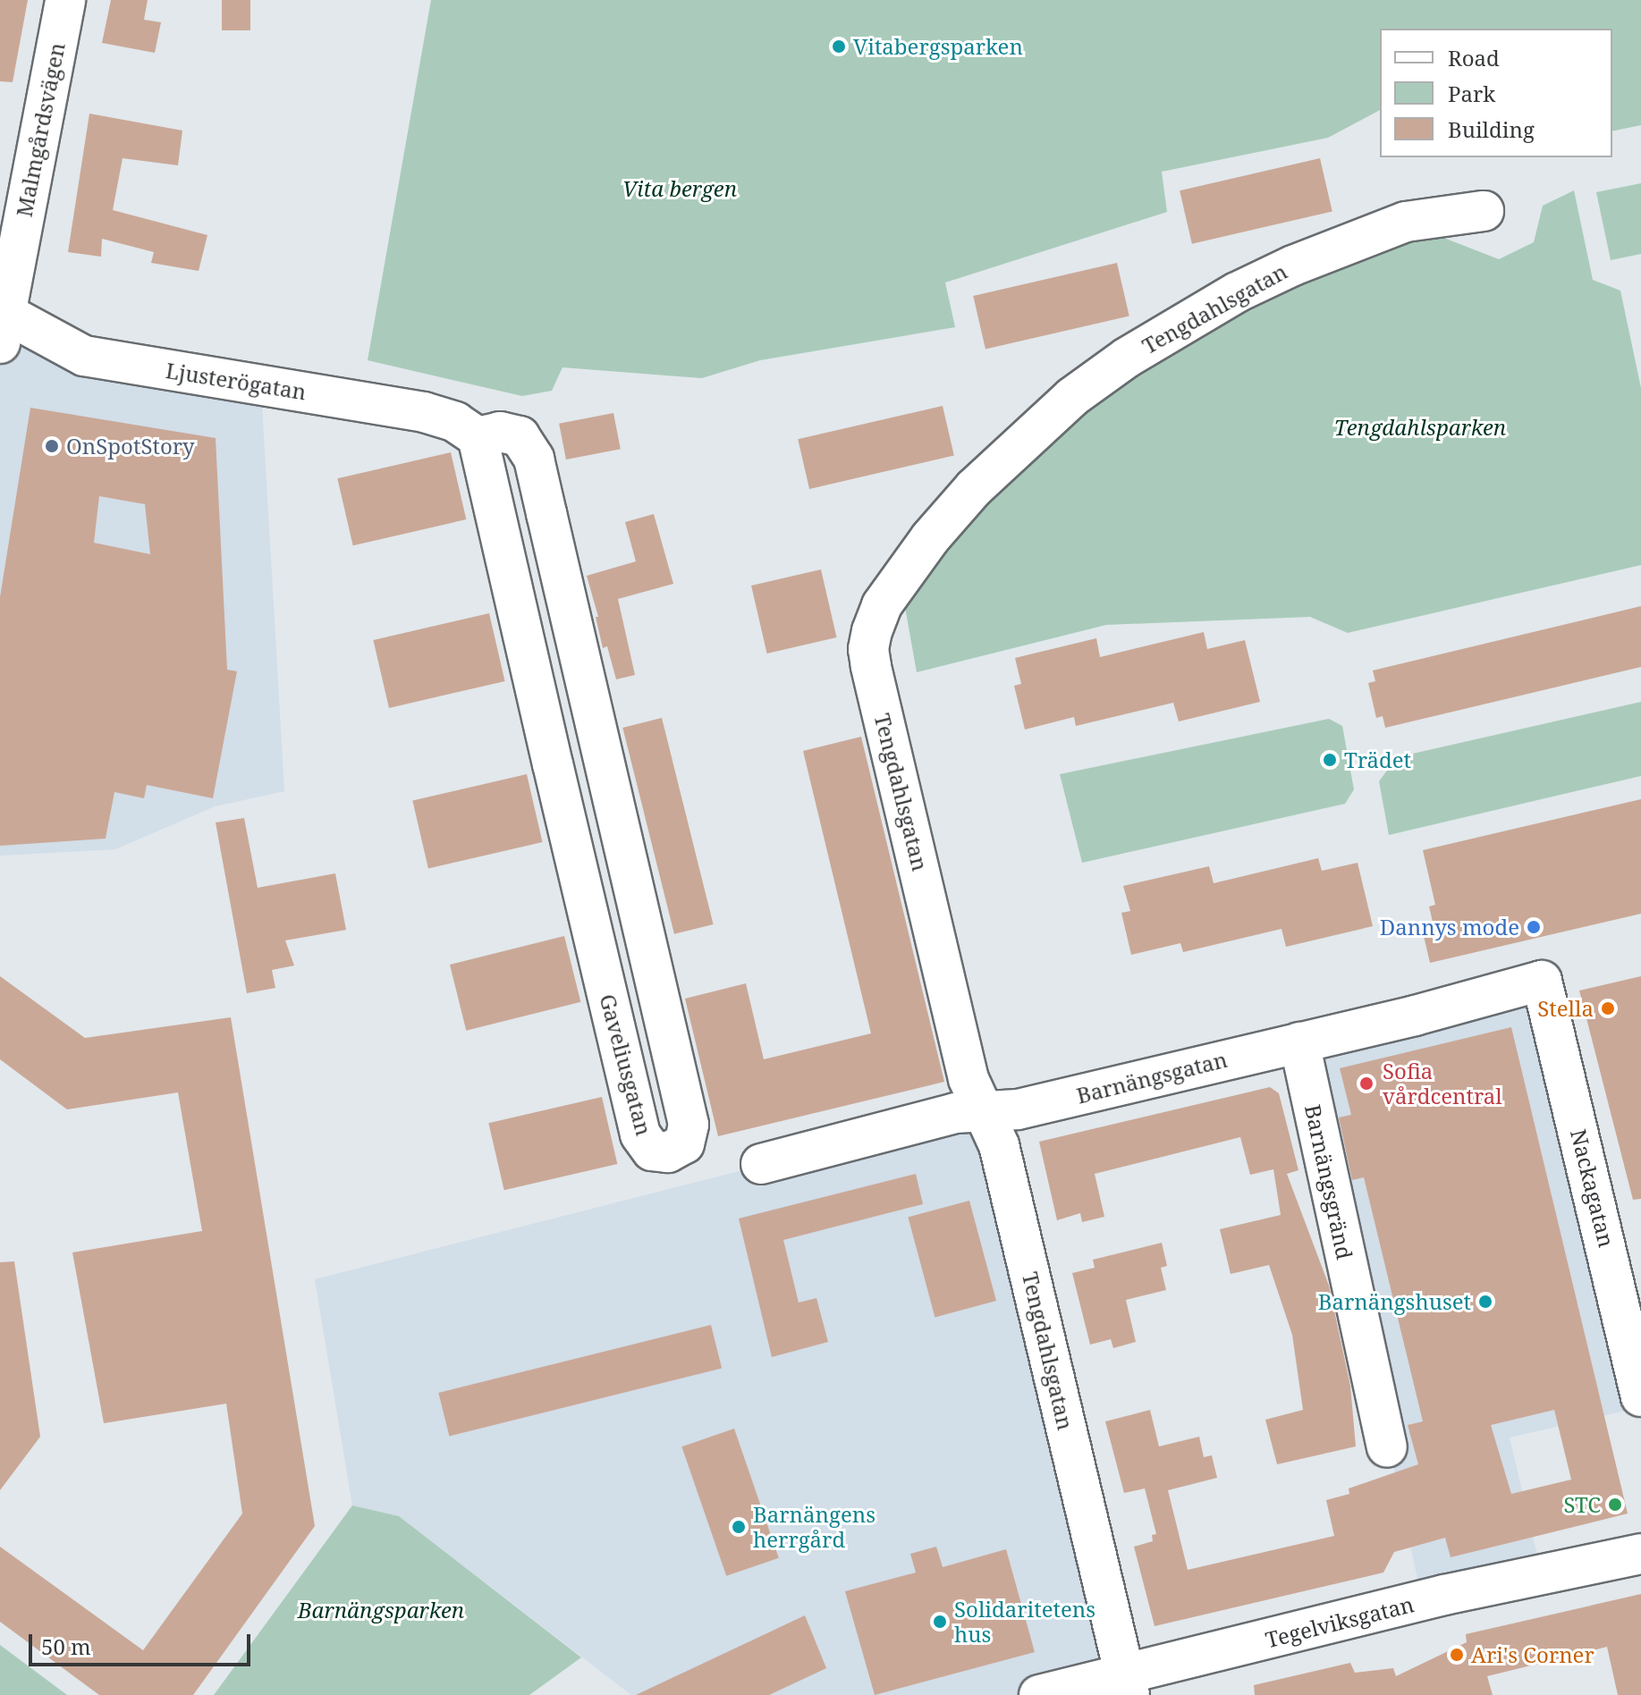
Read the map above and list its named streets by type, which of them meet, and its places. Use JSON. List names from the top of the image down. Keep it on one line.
{"streets":{"street":["Malmgårdsvägen","Tengdahlsgatan","Ljusterögatan","Gaveliusgatan","Barnängsgatan","Barnängsgränd","Nackagatan","Tegelviksgatan"]},"crossings":[["Malmgårdsvägen","Ljusterögatan"],["Tengdahlsgatan","Barnängsgatan"],["Tengdahlsgatan","Tegelviksgatan"],["Ljusterögatan","Gaveliusgatan"],["Barnängsgatan","Barnängsgränd"],["Barnängsgatan","Nackagatan"]],"parks":["Vita bergen","Tengdahlsparken","Barnängsparken"],"places":["Vitabergsparken","OnSpotStory","Trädet","Dannys mode","Stella","Sofia vårdcentral","Barnängshuset","STC","Barnängens herrgård","Solidaritetens hus","Ari's Corner"],"legend":["Road","Park","Building"],"scale_bar":"50 m"}
